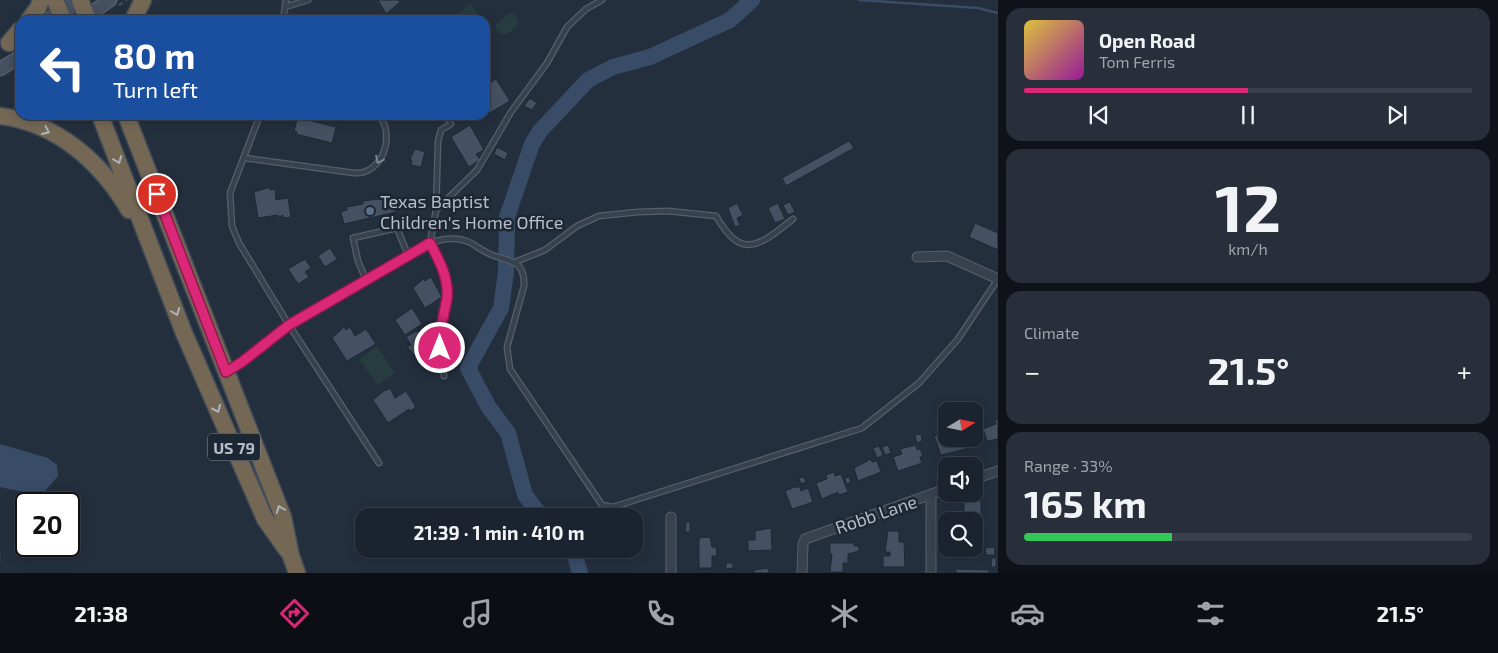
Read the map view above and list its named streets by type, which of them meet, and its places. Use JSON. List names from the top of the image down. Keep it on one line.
{"streets":{"highway":["US 79"],"street":["Robb Lane"]},"places":["Texas Baptist Children's Home Office"],"north":"right","page":{"turn":["80 m","Turn left"],"song":["Open Road","Tom Ferris"],"tile":[["12","km/h"],"Climate",["Range · 33%","165 km"]],"heat":["−","21.5°","+"],"limit":"20","trip":"21:39 · 1 min · 410 m","tabs":["21:38","21.5°"]}}
